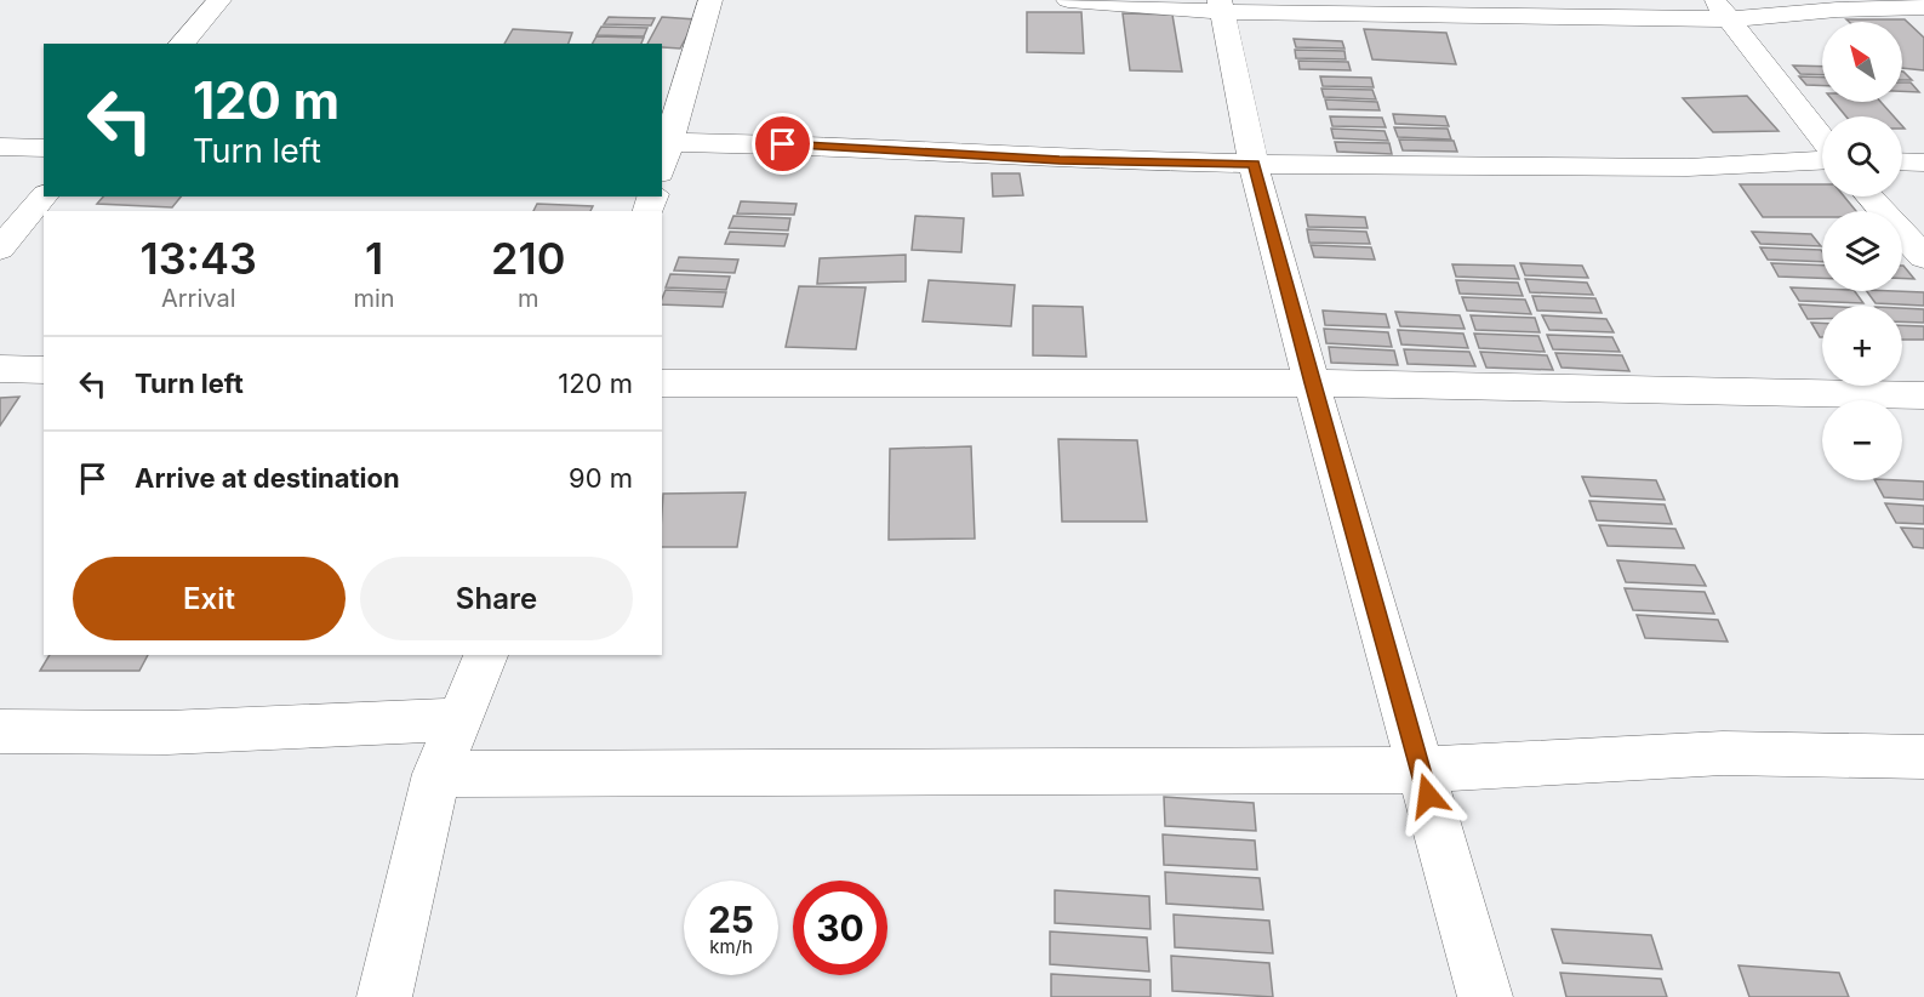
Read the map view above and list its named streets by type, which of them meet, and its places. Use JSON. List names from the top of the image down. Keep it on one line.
{"north":"top left","page":{"map_buttons":["+","−"],"turn":["120 m","Turn left"],"eta":["13:43","Arrival","1","min","210","m"],"list":[{"name":"Turn left","value":"120 m"},{"name":"Arrive at destination","value":"90 m"}],"buttons":["Exit","Share"],"speed":"25 km/h","limit":"30"}}
